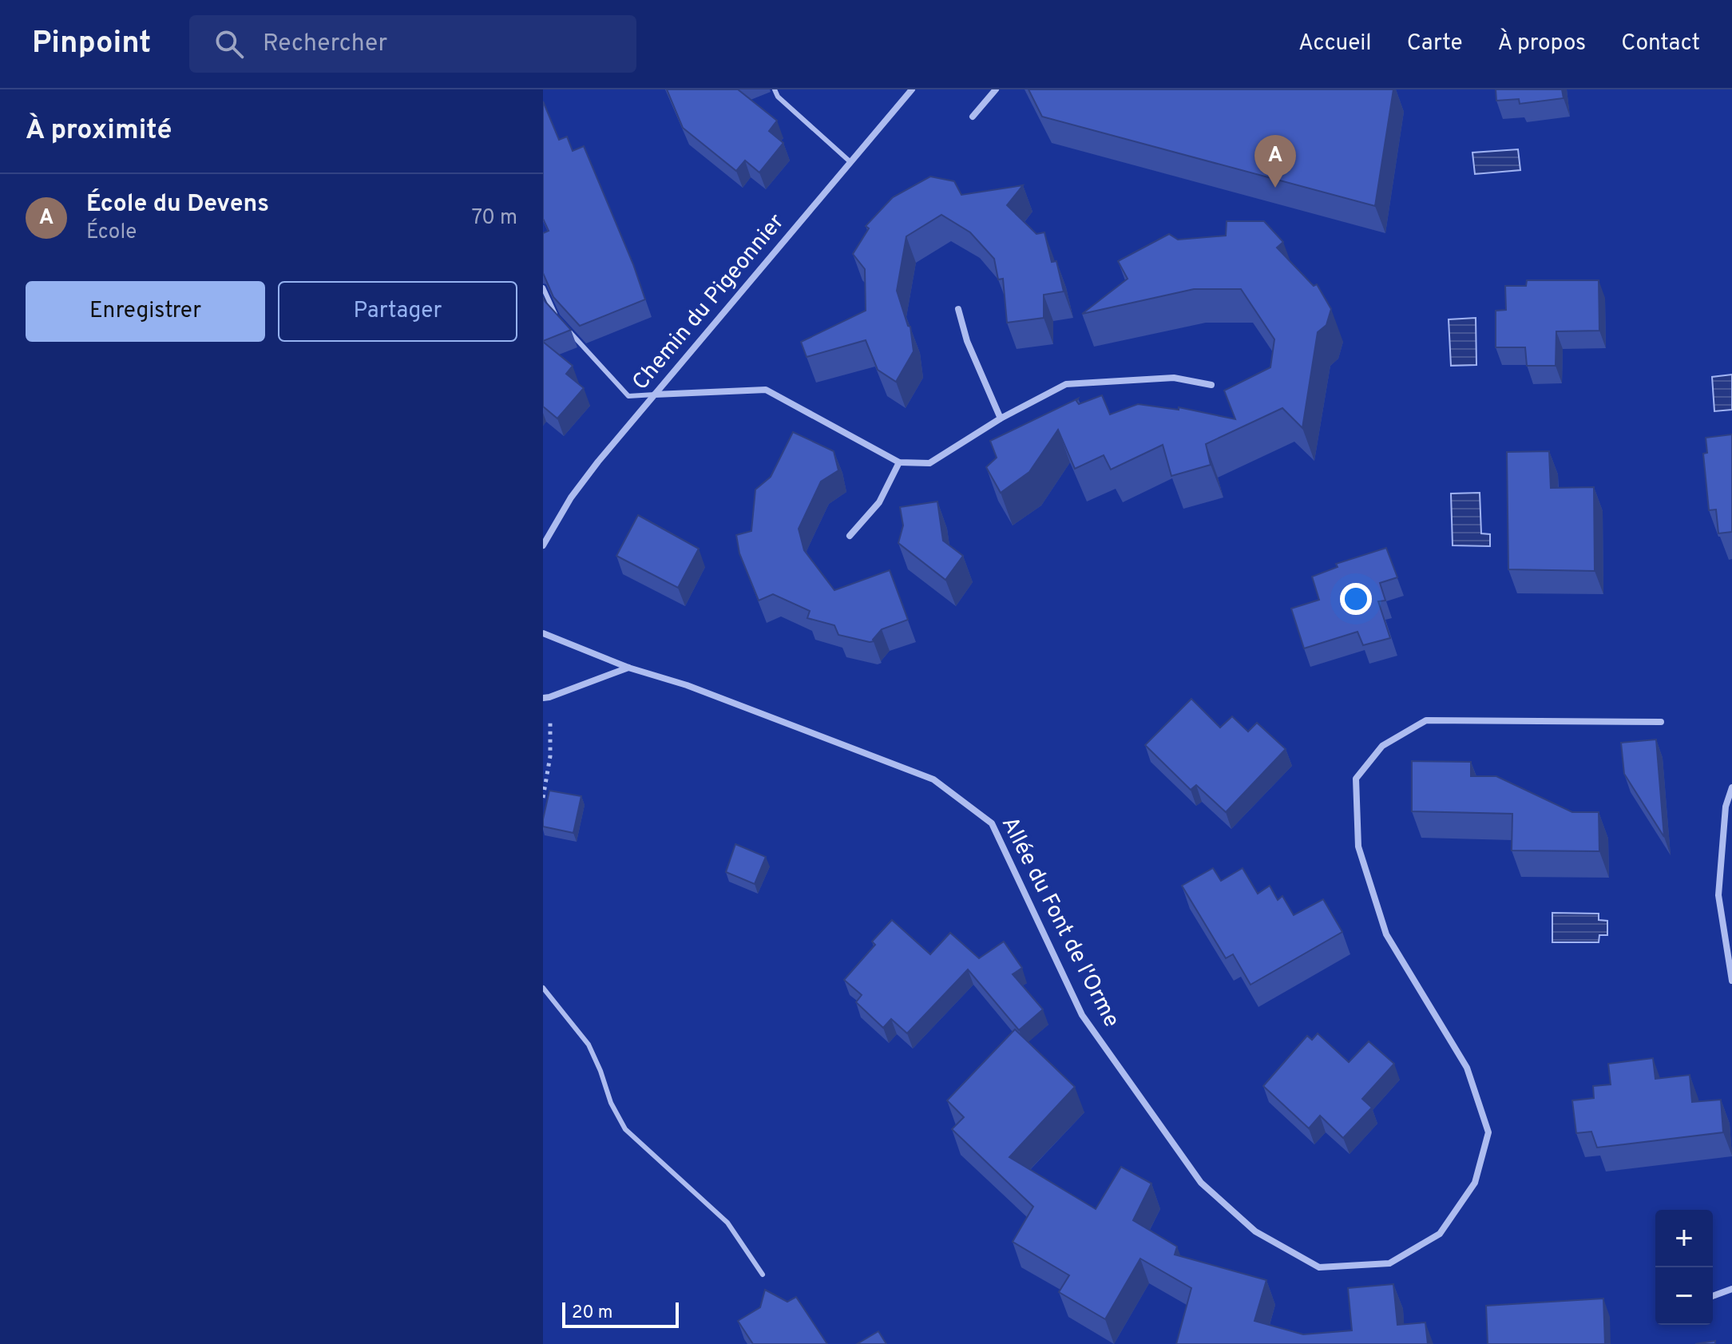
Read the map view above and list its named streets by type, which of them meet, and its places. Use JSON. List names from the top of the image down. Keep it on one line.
{"streets":{"street":["Chemin du Pigeonnier","Allée du Font de l'Orme"]},"scale_bar":"20 m","page":{"header":"Pinpoint","search":"Rechercher","nav":["Accueil","Carte","À propos","Contact"],"heading":"À proximité","pins":"A","list":[{"mark":"A","name":"École du Devens","note":"École","value":"70 m"}],"buttons":["Enregistrer","Partager"],"map_buttons":["+","−"],"scale":"20 m"}}
